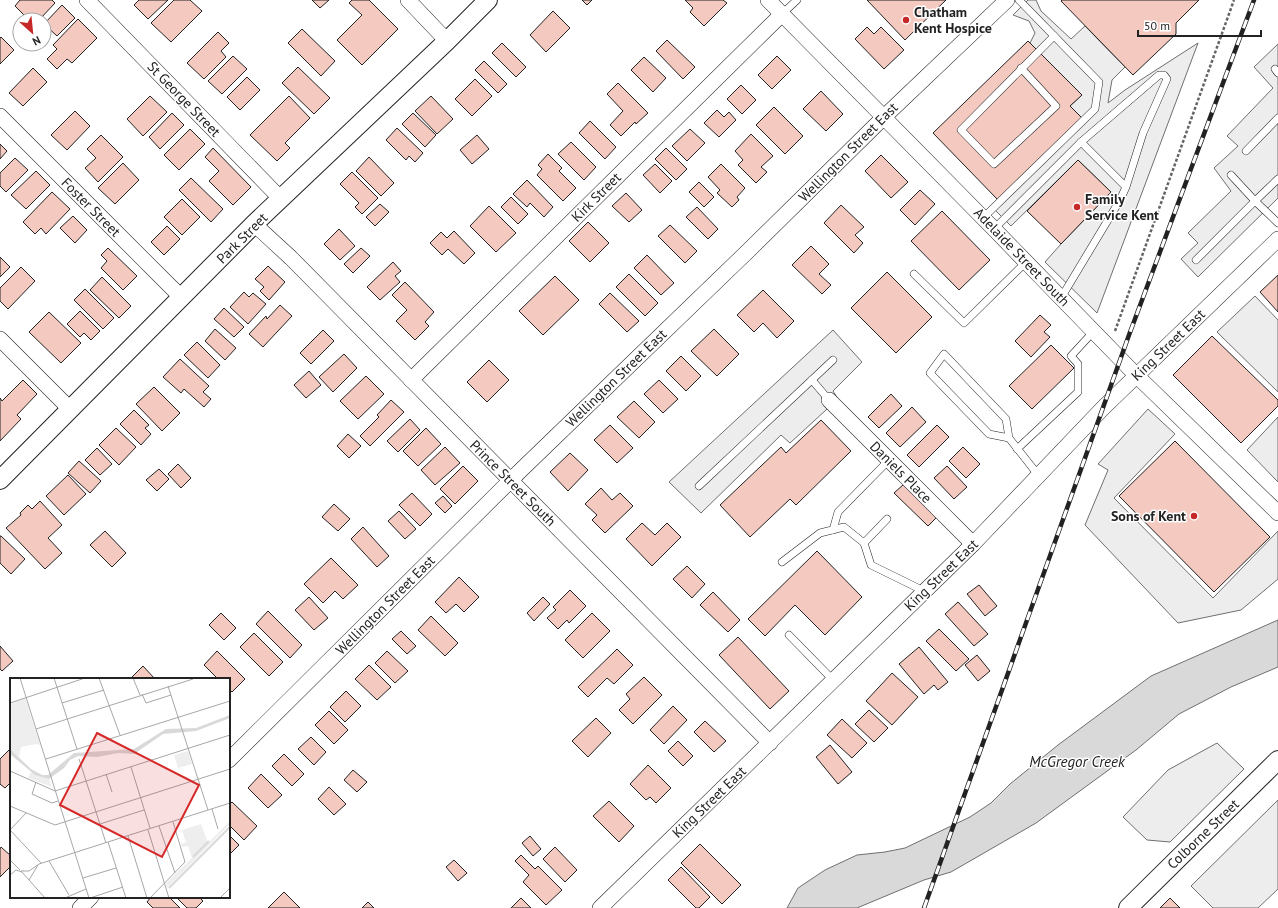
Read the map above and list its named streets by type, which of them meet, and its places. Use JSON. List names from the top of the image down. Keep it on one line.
{"streets":{"street":["St George Street","Wellington Street East","Kirk Street","Foster Street","Park Street","Adelaide Street South","King Street East","Daniels Place","Prince Street South","Colborne Street"]},"crossings":[["St George Street","Park Street"],["Wellington Street East","Adelaide Street South"],["Wellington Street East","Prince Street South"],["Kirk Street","Adelaide Street South"],["Kirk Street","Prince Street South"],["Foster Street","Park Street"],["Park Street","Prince Street South"],["Adelaide Street South","King Street East"],["King Street East","Daniels Place"],["King Street East","Prince Street South"]],"water":["McGregor Creek"],"places":["Chatham Kent Hospice","Family Service Kent","Sons of Kent"],"scale_bar":"50 m","north":"bottom right"}
